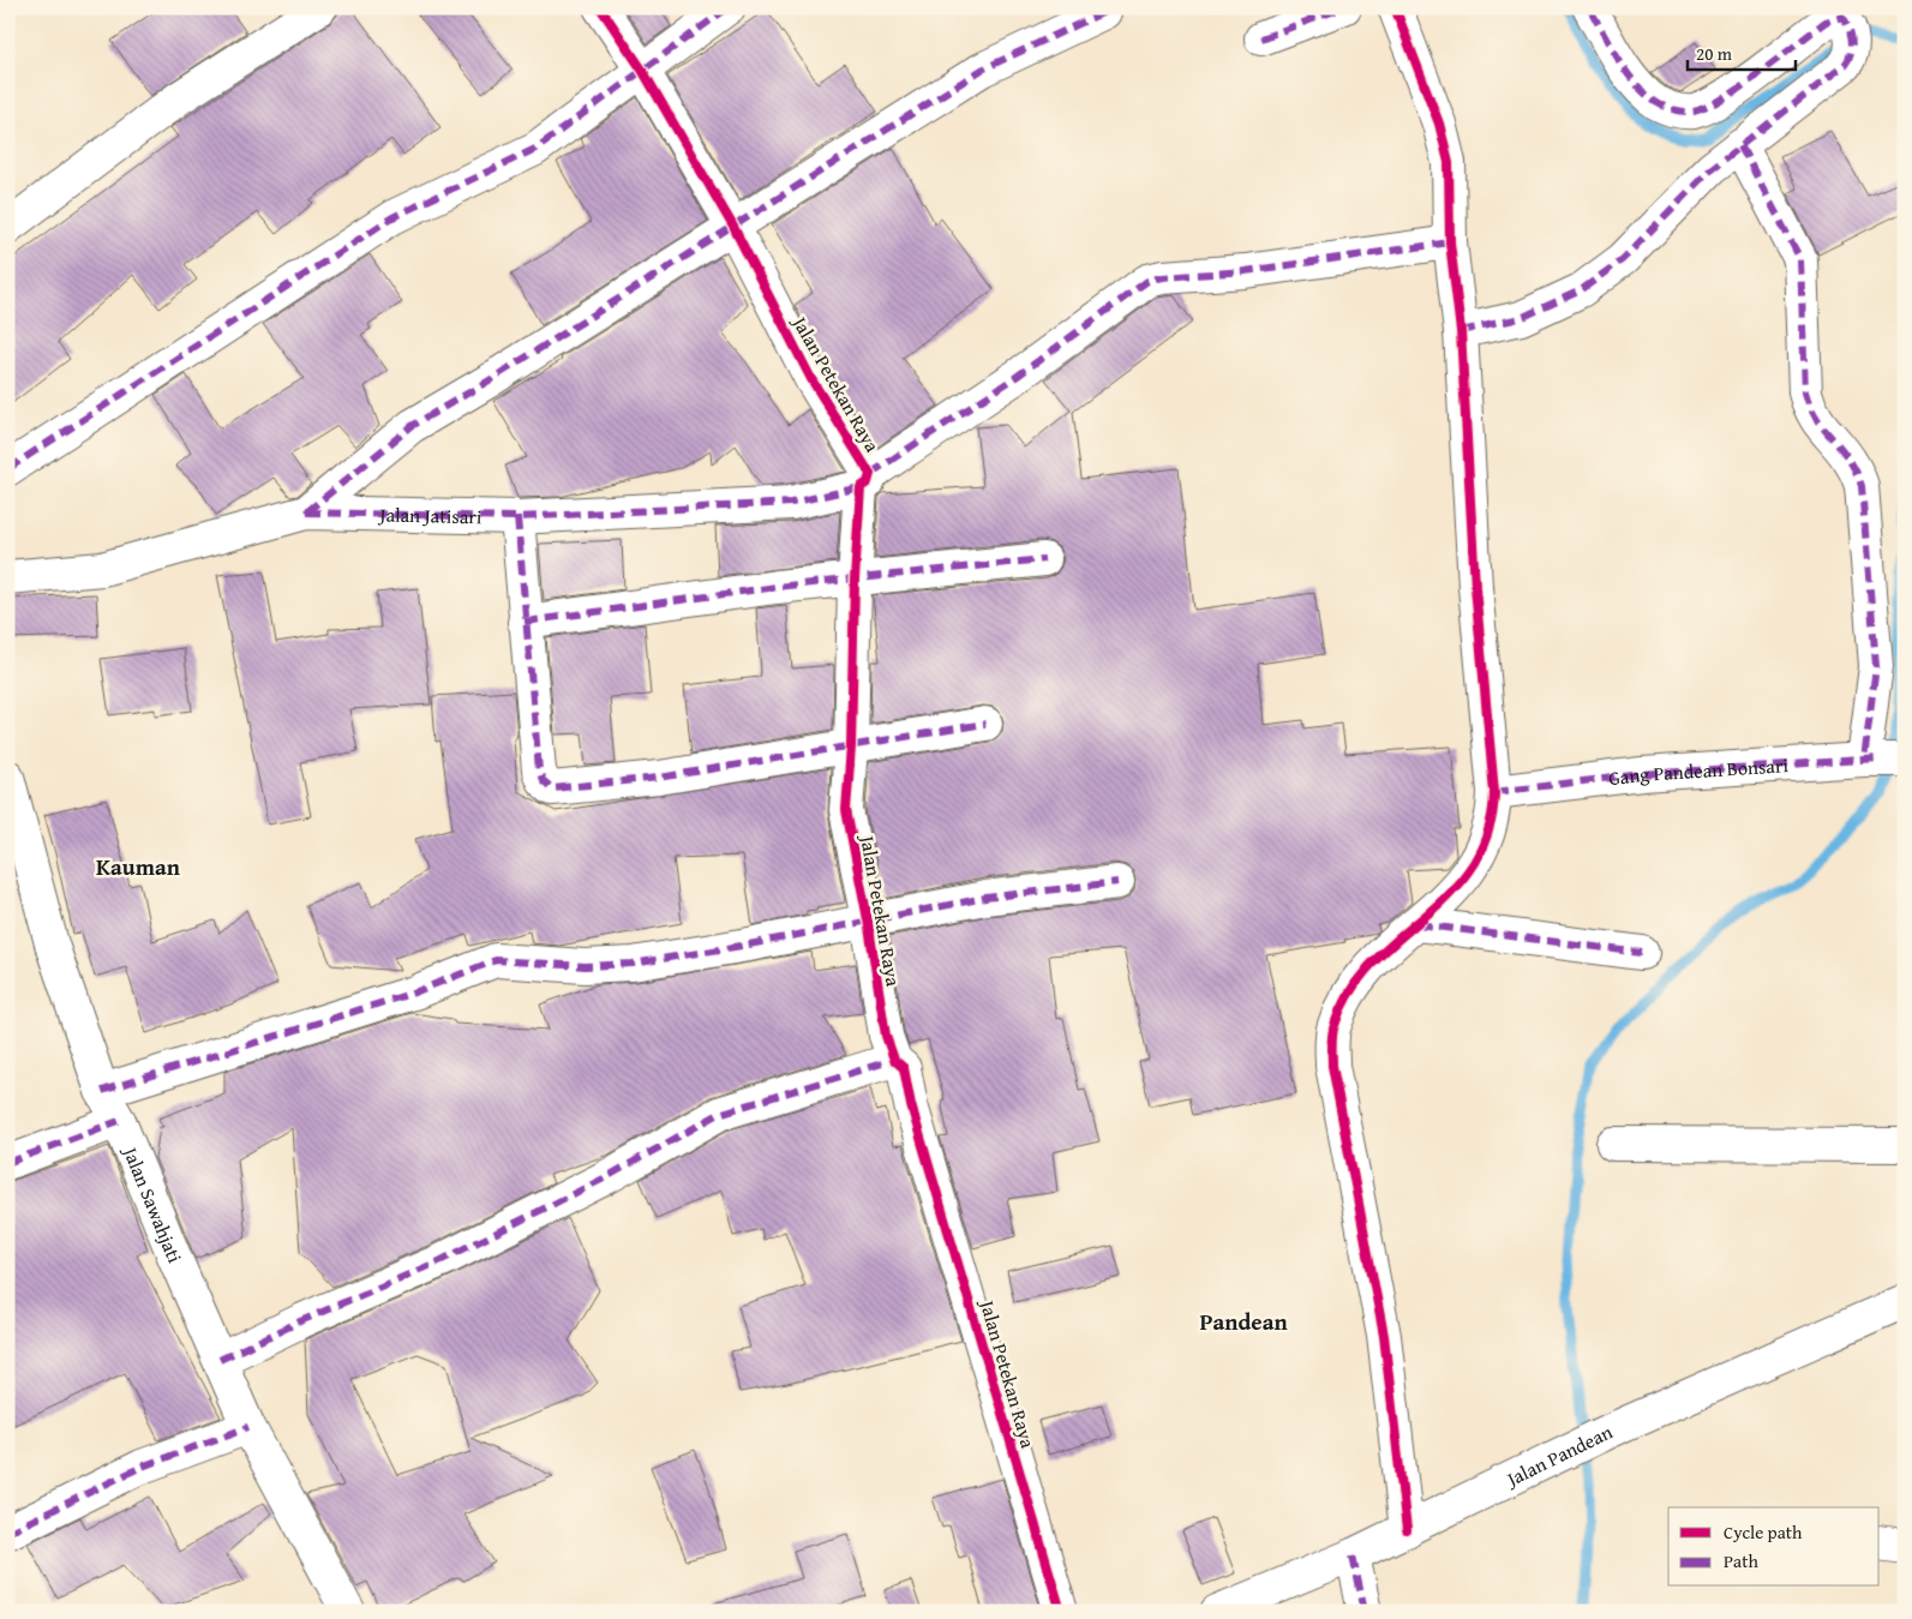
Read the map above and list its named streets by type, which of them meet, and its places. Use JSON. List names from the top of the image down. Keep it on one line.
{"streets":{"street":["Jalan Petekan Raya","Jalan Jatisari","Gang Pandean Bonsari","Jalan Sawahjati","Jalan Pandean"]},"crossings":[["Jalan Petekan Raya","Jalan Jatisari"]],"districts":["Kauman","Pandean"],"legend":["Cycle path","Path"],"scale_bar":"20 m"}
